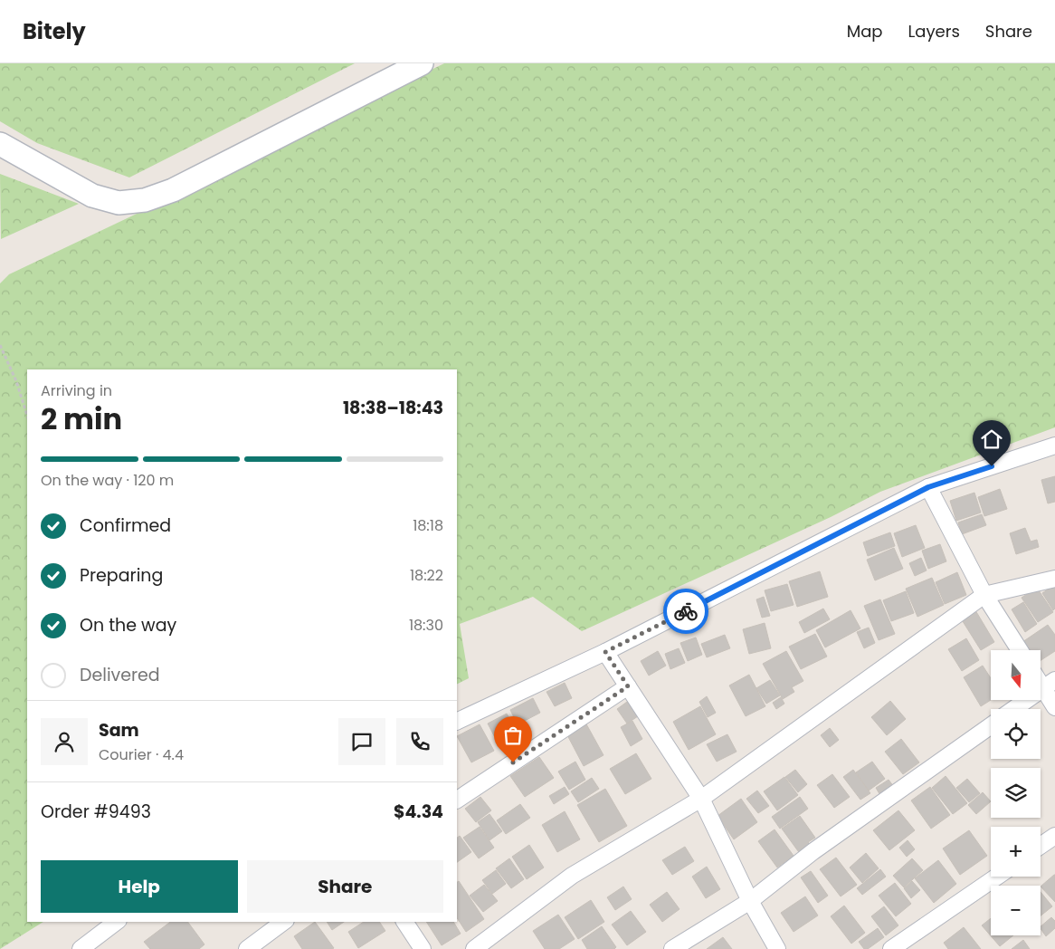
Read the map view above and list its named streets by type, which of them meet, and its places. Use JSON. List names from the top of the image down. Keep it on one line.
{"north":"bottom","page":{"header":"Bitely","nav":["Map","Layers","Share"],"heading":["2 min","Arriving in","18:38–18:43"],"panel":["Sam","Courier · 4.4","Order #9493","$4.34"],"bar":"On the way · 120 m","list":[["Confirmed","18:18"],["Preparing","18:22"],["On the way","18:30"],"Delivered"],"map_buttons":["+","−"],"buttons":["Help","Share"]}}
